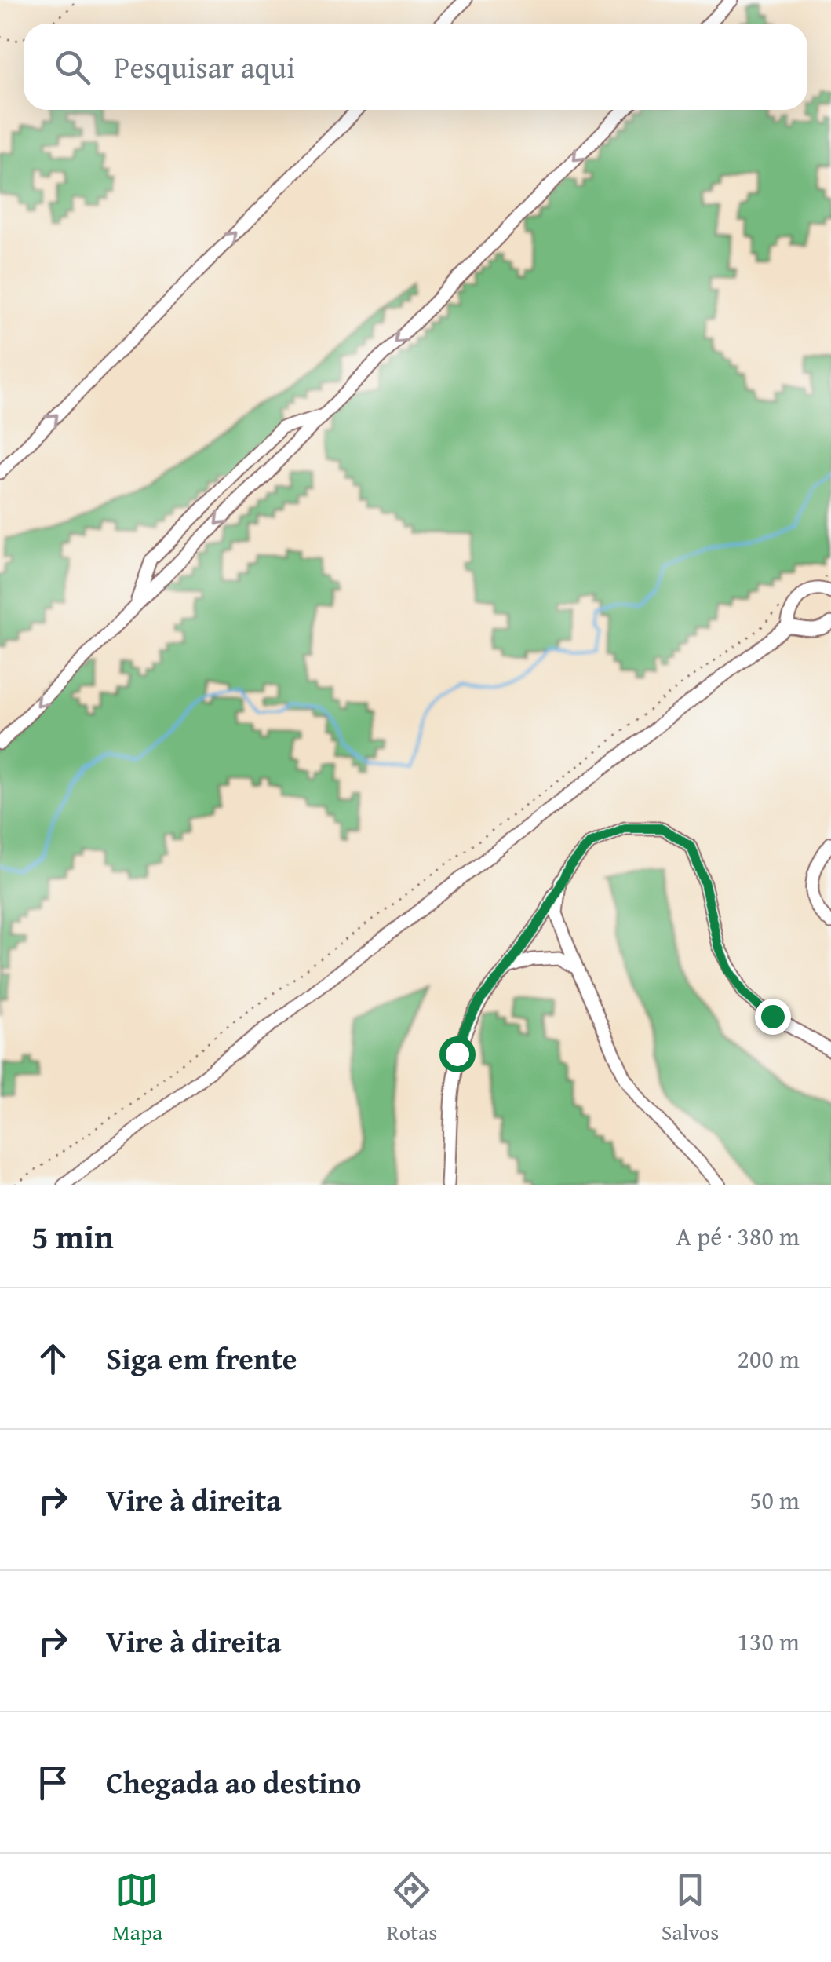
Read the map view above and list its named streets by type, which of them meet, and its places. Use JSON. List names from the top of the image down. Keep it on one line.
{"page":{"search":"Pesquisar aqui","heading":["5 min","A pé · 380 m"],"list":[["Siga em frente","200 m"],["Vire à direita","50 m"],["Vire à direita","130 m"],"Chegada ao destino"],"nav":["Mapa","Rotas","Salvos"]}}
